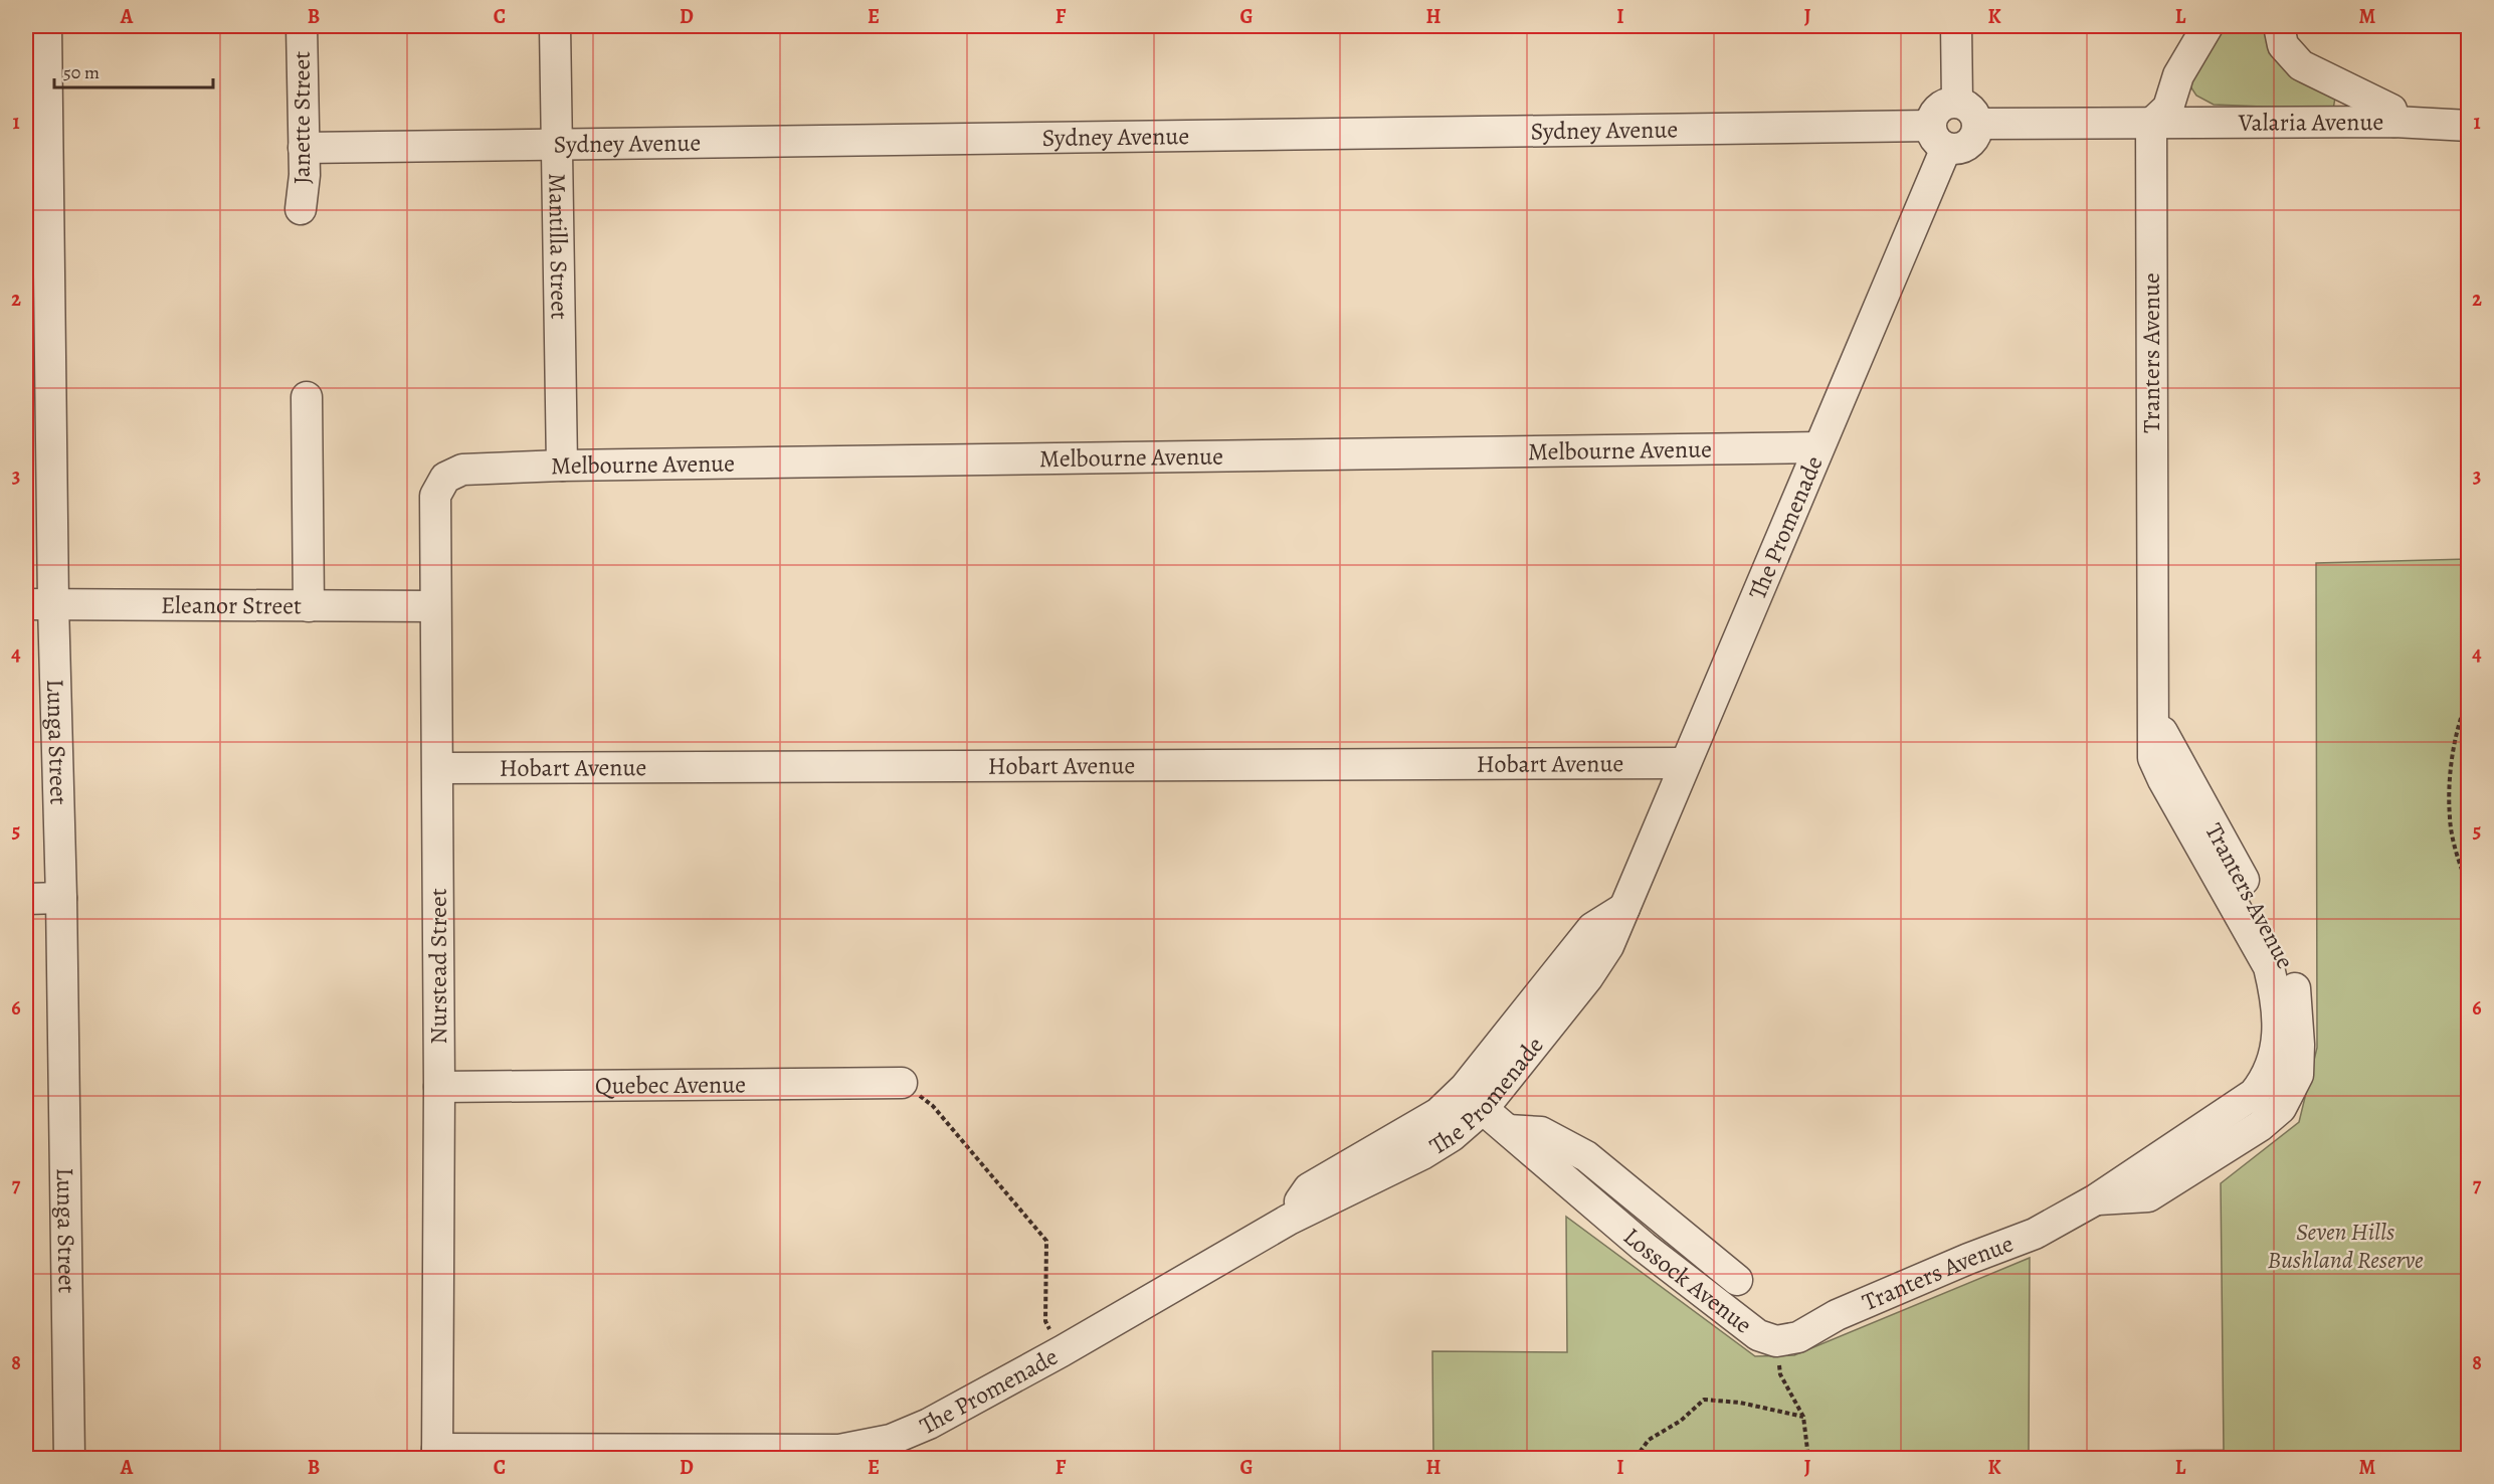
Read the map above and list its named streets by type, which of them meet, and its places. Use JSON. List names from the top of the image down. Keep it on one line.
{"streets":{"street":["Janette Street","Valaria Avenue","Sydney Avenue","Mantilla Street","Tranters Avenue","Melbourne Avenue","The Promenade","Eleanor Street","Lunga Street","Hobart Avenue","Nurstead Street","Quebec Avenue","Lossock Avenue"]},"crossings":[["Janette Street","Sydney Avenue"],["Valaria Avenue","Tranters Avenue"],["Sydney Avenue","Mantilla Street"],["Sydney Avenue","The Promenade"],["Mantilla Street","Melbourne Avenue"],["Tranters Avenue","Lossock Avenue"],["Melbourne Avenue","The Promenade"],["Melbourne Avenue","Nurstead Street"],["The Promenade","Hobart Avenue"],["The Promenade","Nurstead Street"],["The Promenade","Lossock Avenue"],["Eleanor Street","Lunga Street"],["Eleanor Street","Nurstead Street"],["Hobart Avenue","Nurstead Street"],["Nurstead Street","Quebec Avenue"]],"parks":["Seven Hills Bushland Reserve"],"scale_bar":"50 m","grid":{"columns":["A","B","C","D","E","F","G","H","I","J","K","L","M"],"rows":["1","2","3","4","5","6","7","8"]}}
